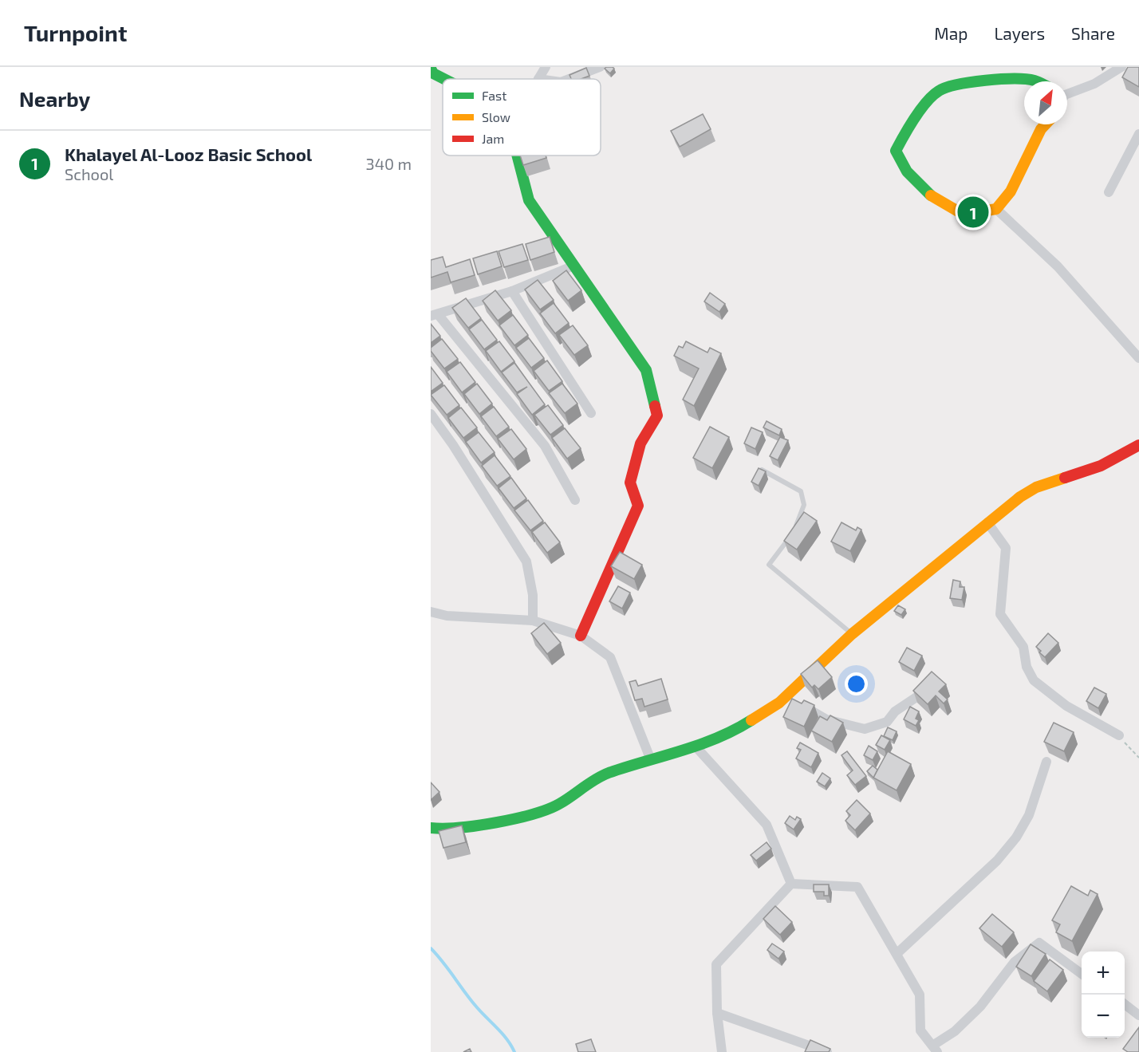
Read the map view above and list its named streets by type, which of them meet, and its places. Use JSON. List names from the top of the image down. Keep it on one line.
{"legend":["Fast","Slow","Jam"],"north":"top right","page":{"header":"Turnpoint","nav":["Map","Layers","Share"],"heading":"Nearby","list":[{"mark":"1","name":"Khalayel Al-Looz Basic School","note":"School","value":"340 m"}],"pins":"1","map_buttons":["+","−"]}}
